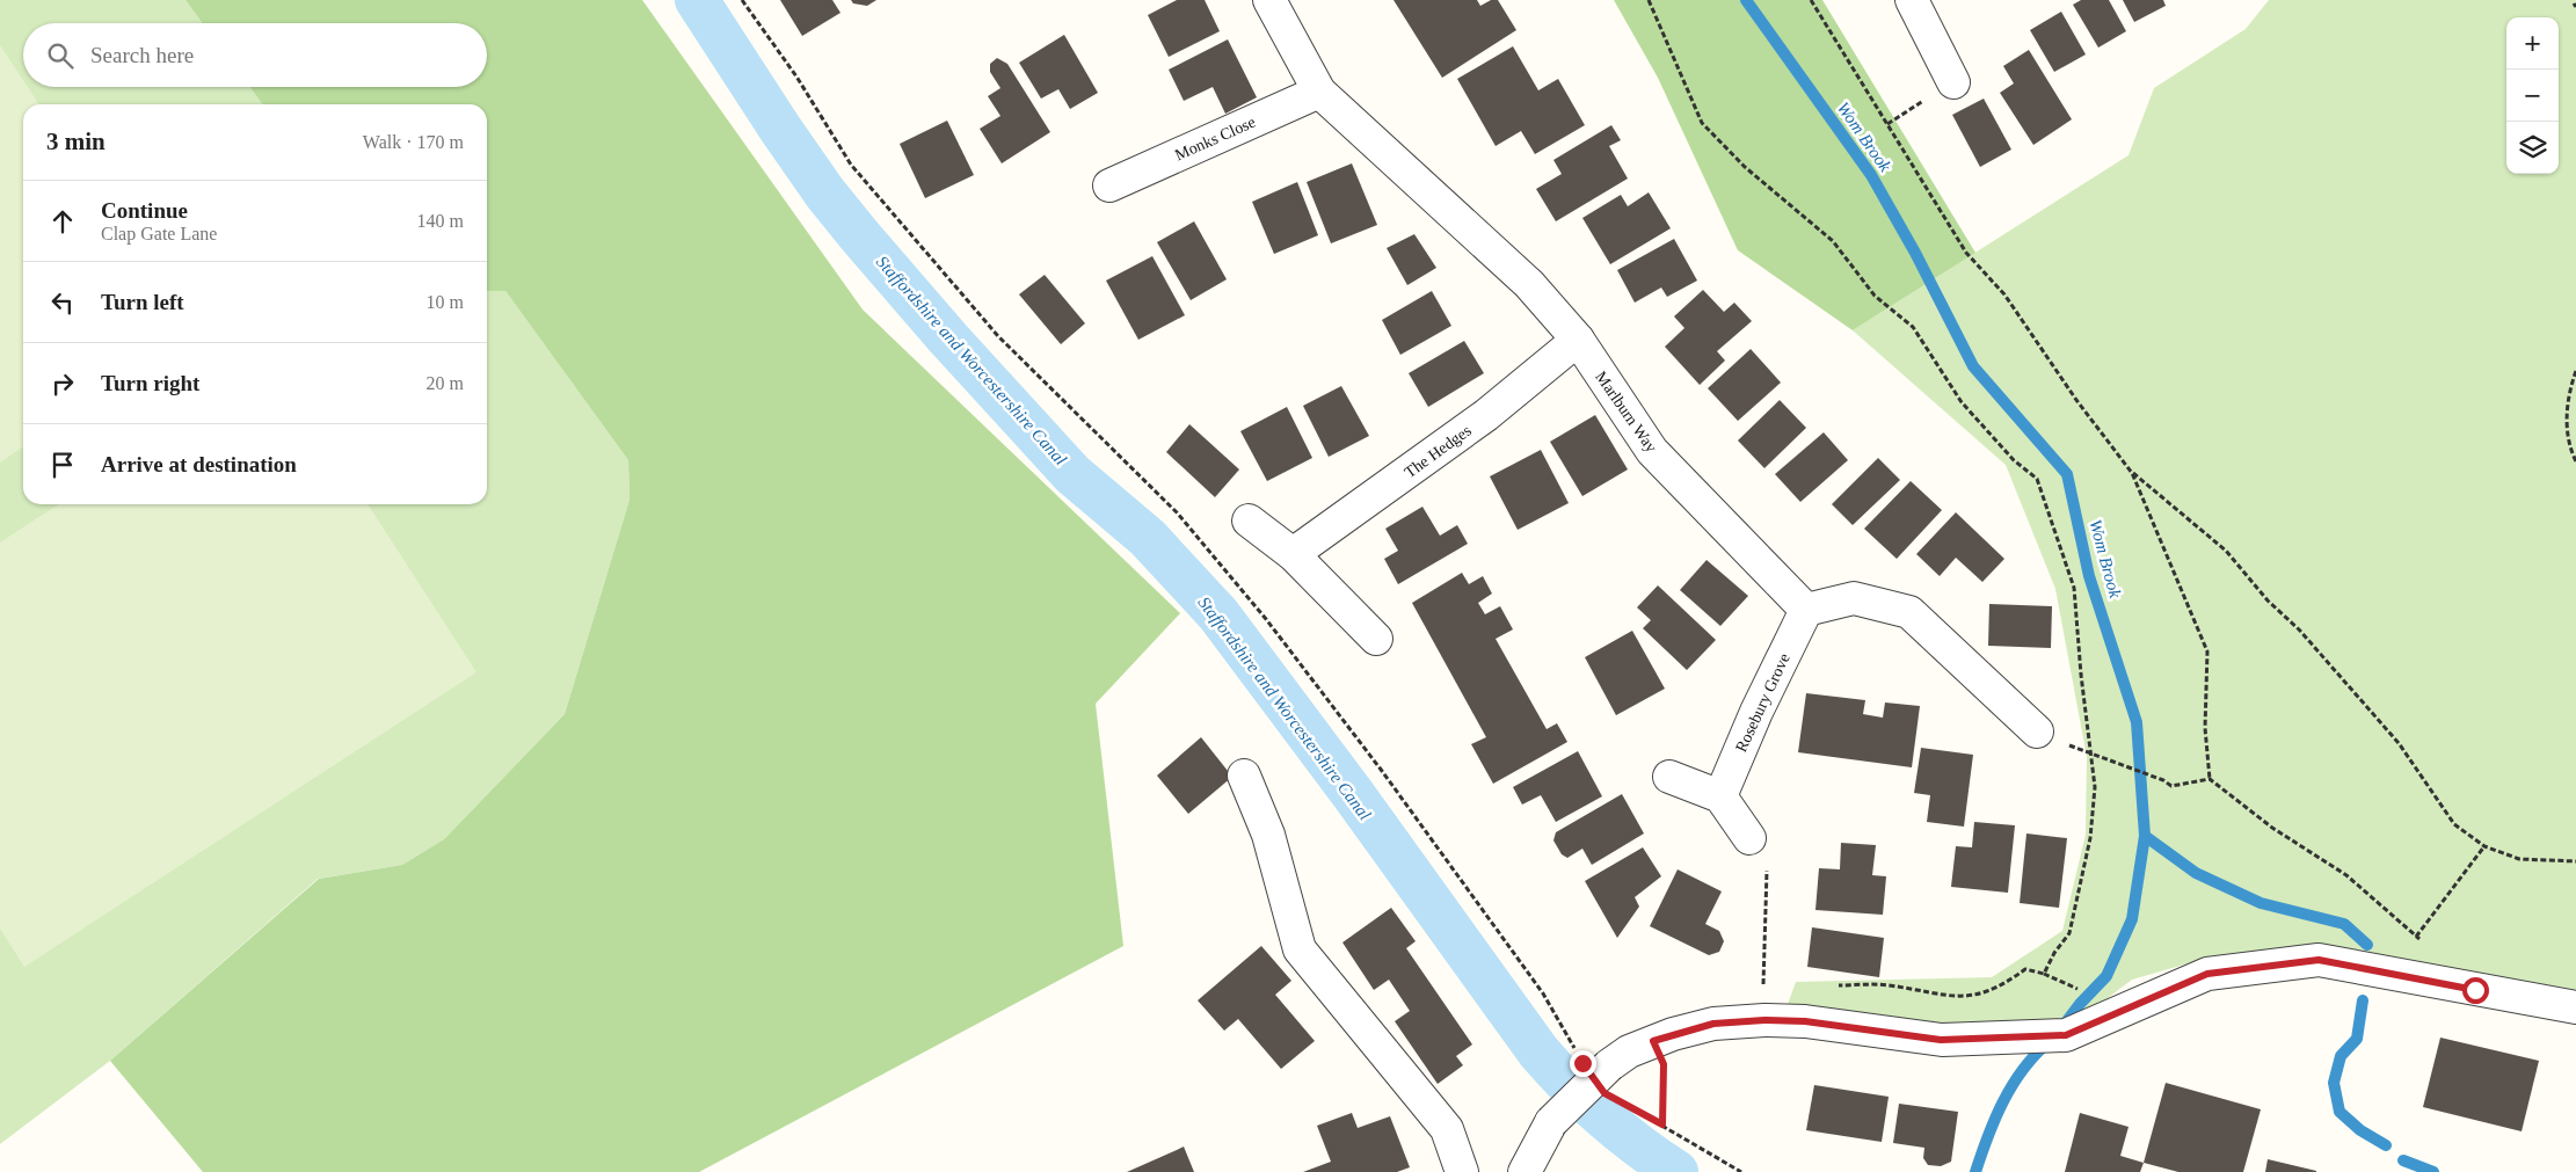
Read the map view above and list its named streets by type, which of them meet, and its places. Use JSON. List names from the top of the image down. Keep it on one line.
{"streets":{"street":["Monks Close","Marlburn Way","The Hedges","Rosebury Grove"]},"crossings":[["Monks Close","Marlburn Way"],["Marlburn Way","The Hedges"],["Marlburn Way","Rosebury Grove"]],"water":["Wom Brook","Staffordshire and Worcestershire Canal"],"page":{"map_buttons":["+","−"],"search":"Search here","heading":["3 min","Walk · 170 m"],"list":[["Continue","Clap Gate Lane","140 m"],["Turn left","10 m"],["Turn right","20 m"],"Arrive at destination"]}}
